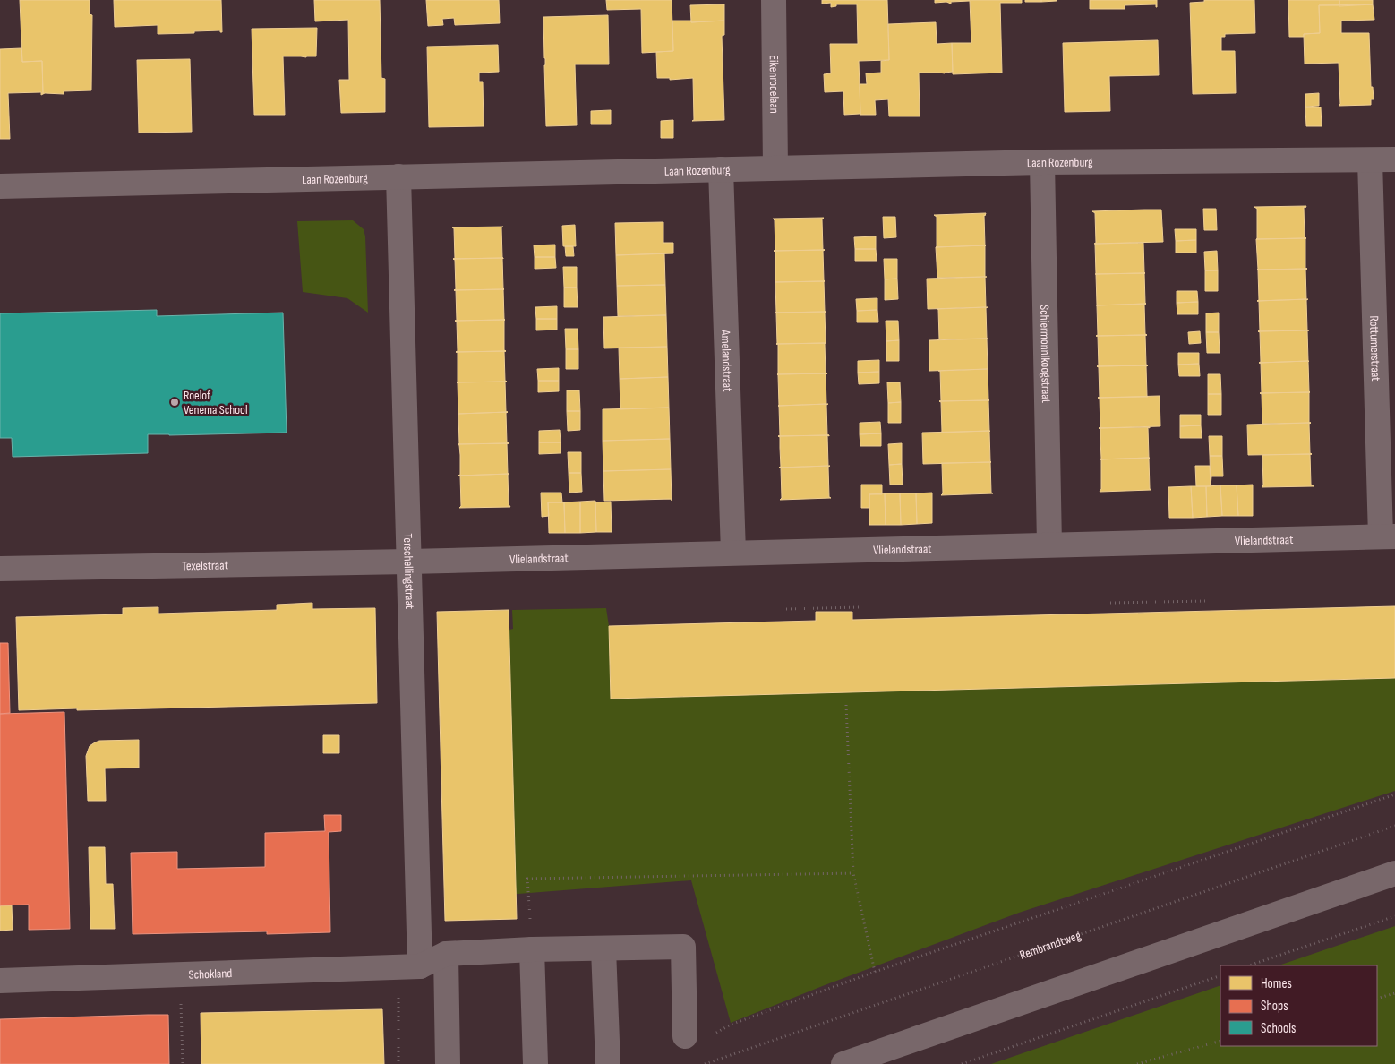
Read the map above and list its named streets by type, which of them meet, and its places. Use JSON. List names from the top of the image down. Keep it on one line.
{"streets":{"street":["Eikenrodelaan","Laan Rozenburg","Rottumerstraat","Schiermonnikoogstraat","Amelandstraat","Vlielandstraat","Texelstraat","Terschellingstraat","Schokland"],"path":["Rembrandtweg"]},"crossings":[["Eikenrodelaan","Laan Rozenburg"],["Laan Rozenburg","Rottumerstraat"],["Laan Rozenburg","Schiermonnikoogstraat"],["Laan Rozenburg","Amelandstraat"],["Laan Rozenburg","Terschellingstraat"],["Rottumerstraat","Vlielandstraat"],["Schiermonnikoogstraat","Vlielandstraat"],["Amelandstraat","Vlielandstraat"],["Vlielandstraat","Texelstraat"],["Vlielandstraat","Terschellingstraat"],["Texelstraat","Terschellingstraat"],["Terschellingstraat","Schokland"]],"places":["Roelof Venema School"],"legend":["Homes","Shops","Schools"]}
